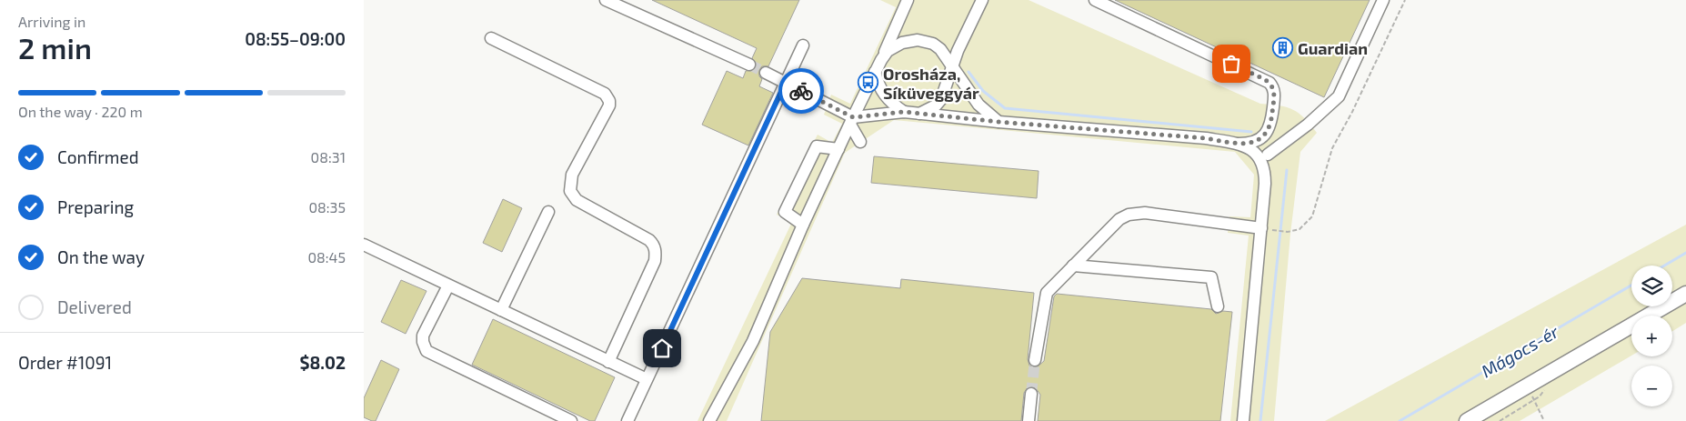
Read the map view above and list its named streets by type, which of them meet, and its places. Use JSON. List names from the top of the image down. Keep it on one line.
{"water":["Mágocs-ér"],"places":{"building":["Guardian"],"bus stop":["Orosháza, Síküveggyár"]},"page":{"heading":["2 min","Arriving in","08:55–09:00"],"panel":["Order #1091","$8.02"],"bar":"On the way · 220 m","list":[["Confirmed","08:31"],["Preparing","08:35"],["On the way","08:45"],"Delivered"],"map_buttons":["+","−"]}}
